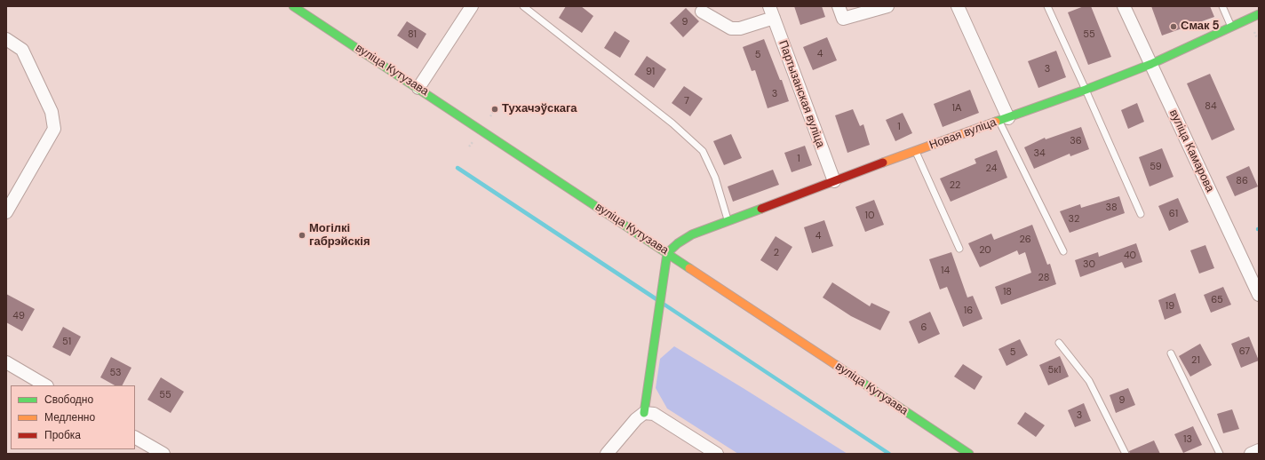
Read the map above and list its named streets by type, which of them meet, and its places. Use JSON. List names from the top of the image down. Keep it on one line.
{"streets":{"main road":["вуліца Кутузава","Новая вуліца"],"street":["Партызанская вуліца","вуліца Камарова"]},"crossings":[["вуліца Кутузава","Новая вуліца"],["Партызанская вуліца","Новая вуліца"],["Новая вуліца","вуліца Камарова"]],"places":["Смак 5","Тухачэўскага","Могілкі габрэйскія"],"house_numbers":["9","81","55","4","5","3","91","3","7","84","1А","1","36","34","1","59","24","86","22","38","61","10","32","4","26","20","2","40","30","14","28","18","65","19","16","49","6","51","67","5","21","5к1","53","55","9","3","13"],"legend":["Свободно","Медленно","Пробка"]}
